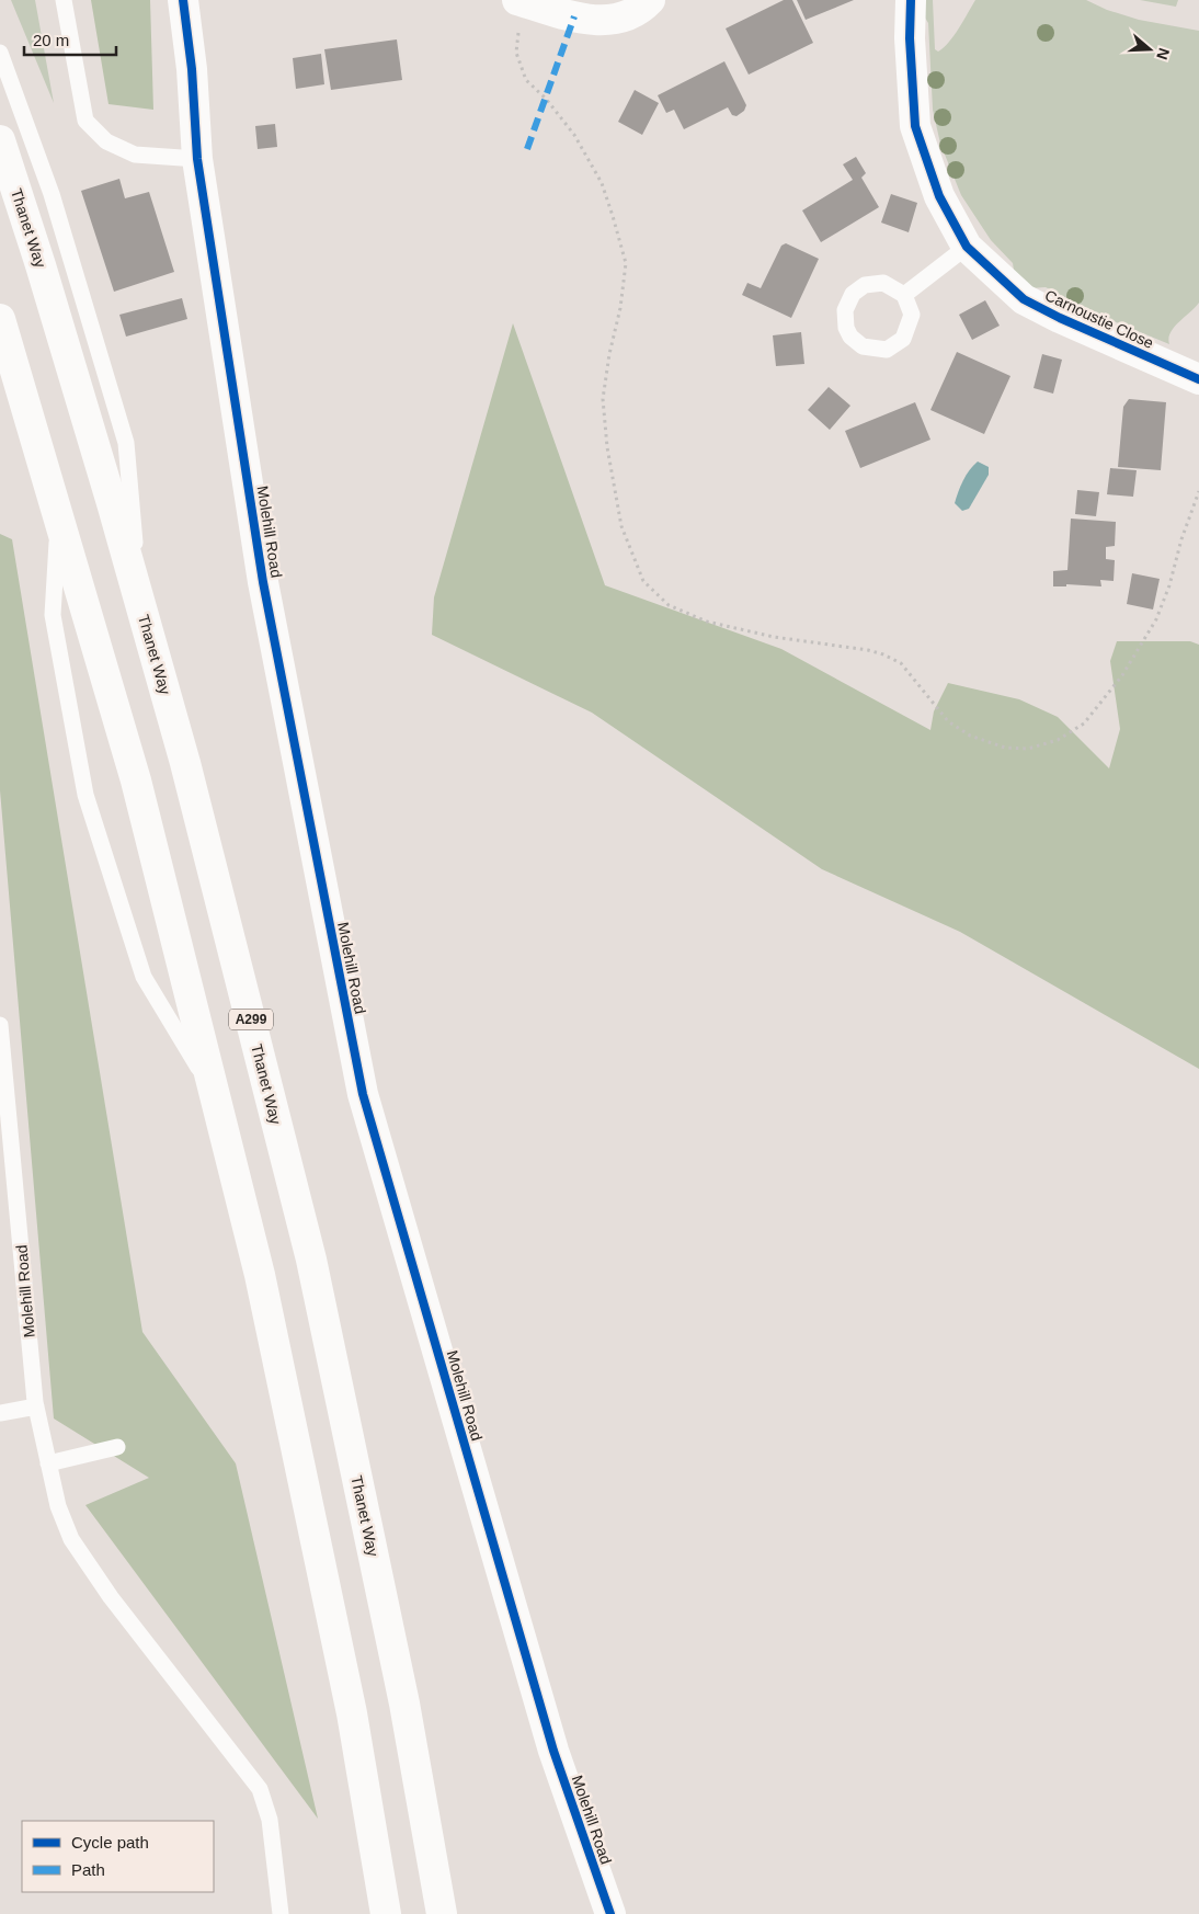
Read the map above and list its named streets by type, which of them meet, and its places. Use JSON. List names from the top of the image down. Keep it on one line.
{"streets":{"main road":["Thanet Way","Carnoustie Close","Molehill Road","A299"]},"legend":["Cycle path","Path"],"scale_bar":"20 m","north":"right"}
